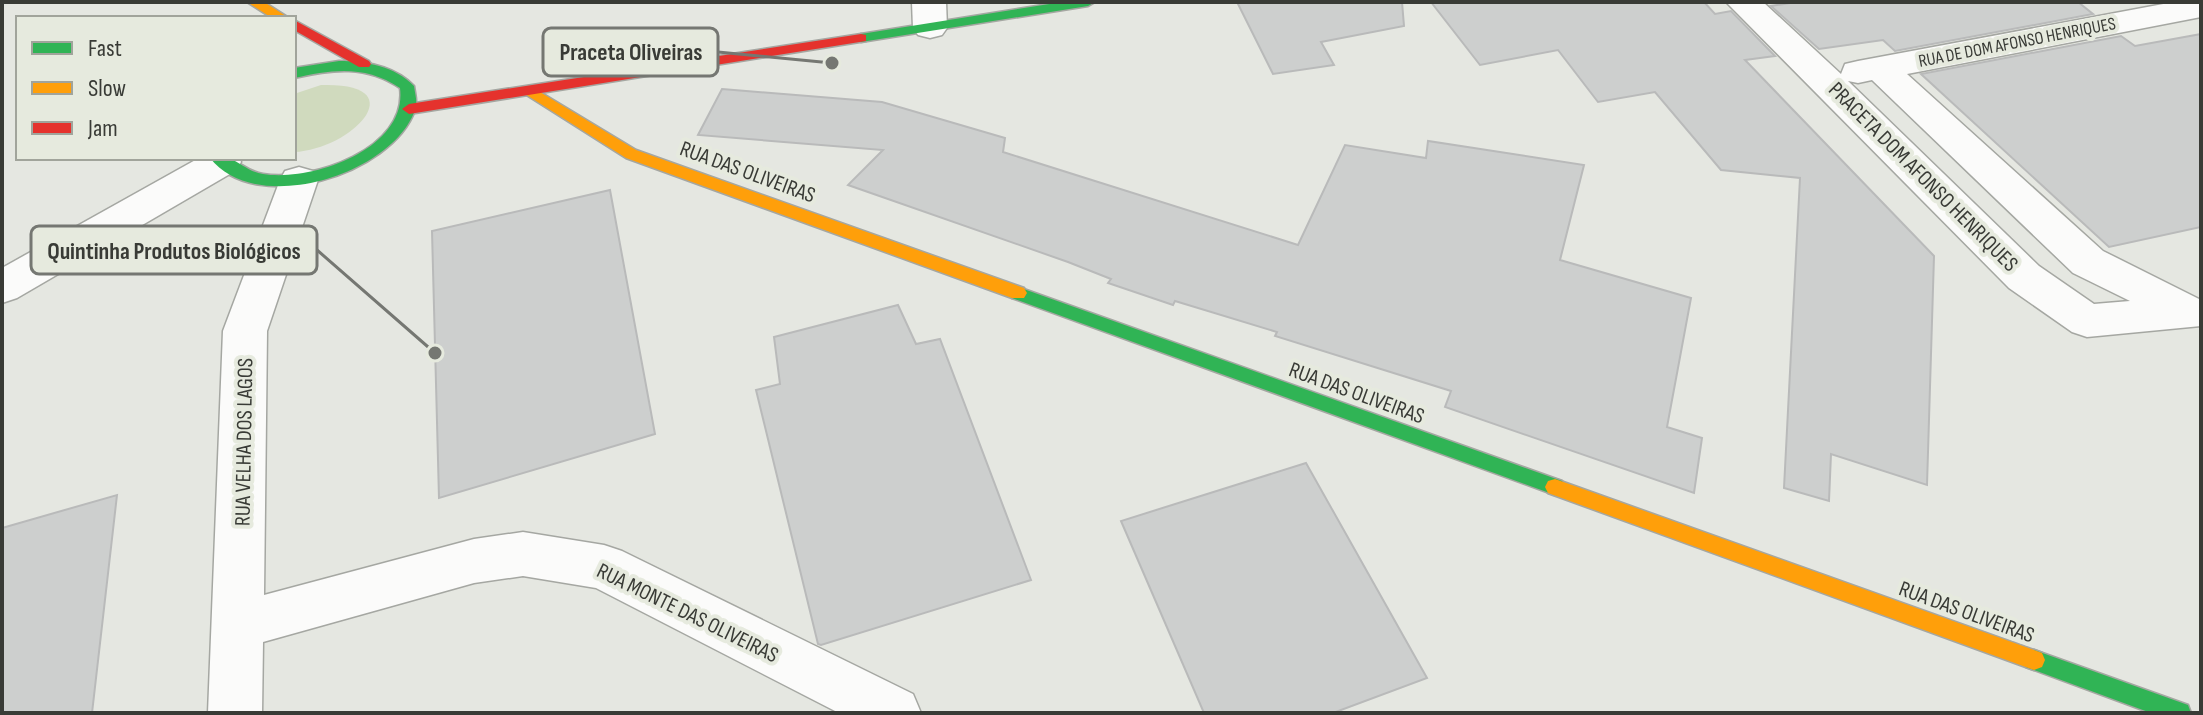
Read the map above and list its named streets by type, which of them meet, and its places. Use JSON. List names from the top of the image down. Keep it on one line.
{"streets":{"street":["RUA DE DOM AFONSO HENRIQUES","RUA DAS OLIVEIRAS","PRACETA DOM AFONSO HENRIQUES","RUA VELHA DOS LAGOS","RUA MONTE DAS OLIVEIRAS"]},"crossings":[["RUA DE DOM AFONSO HENRIQUES","PRACETA DOM AFONSO HENRIQUES"],["RUA VELHA DOS LAGOS","RUA MONTE DAS OLIVEIRAS"]],"places":["Praceta Oliveiras","Quintinha Produtos Biológicos"],"legend":["Fast","Slow","Jam"]}
